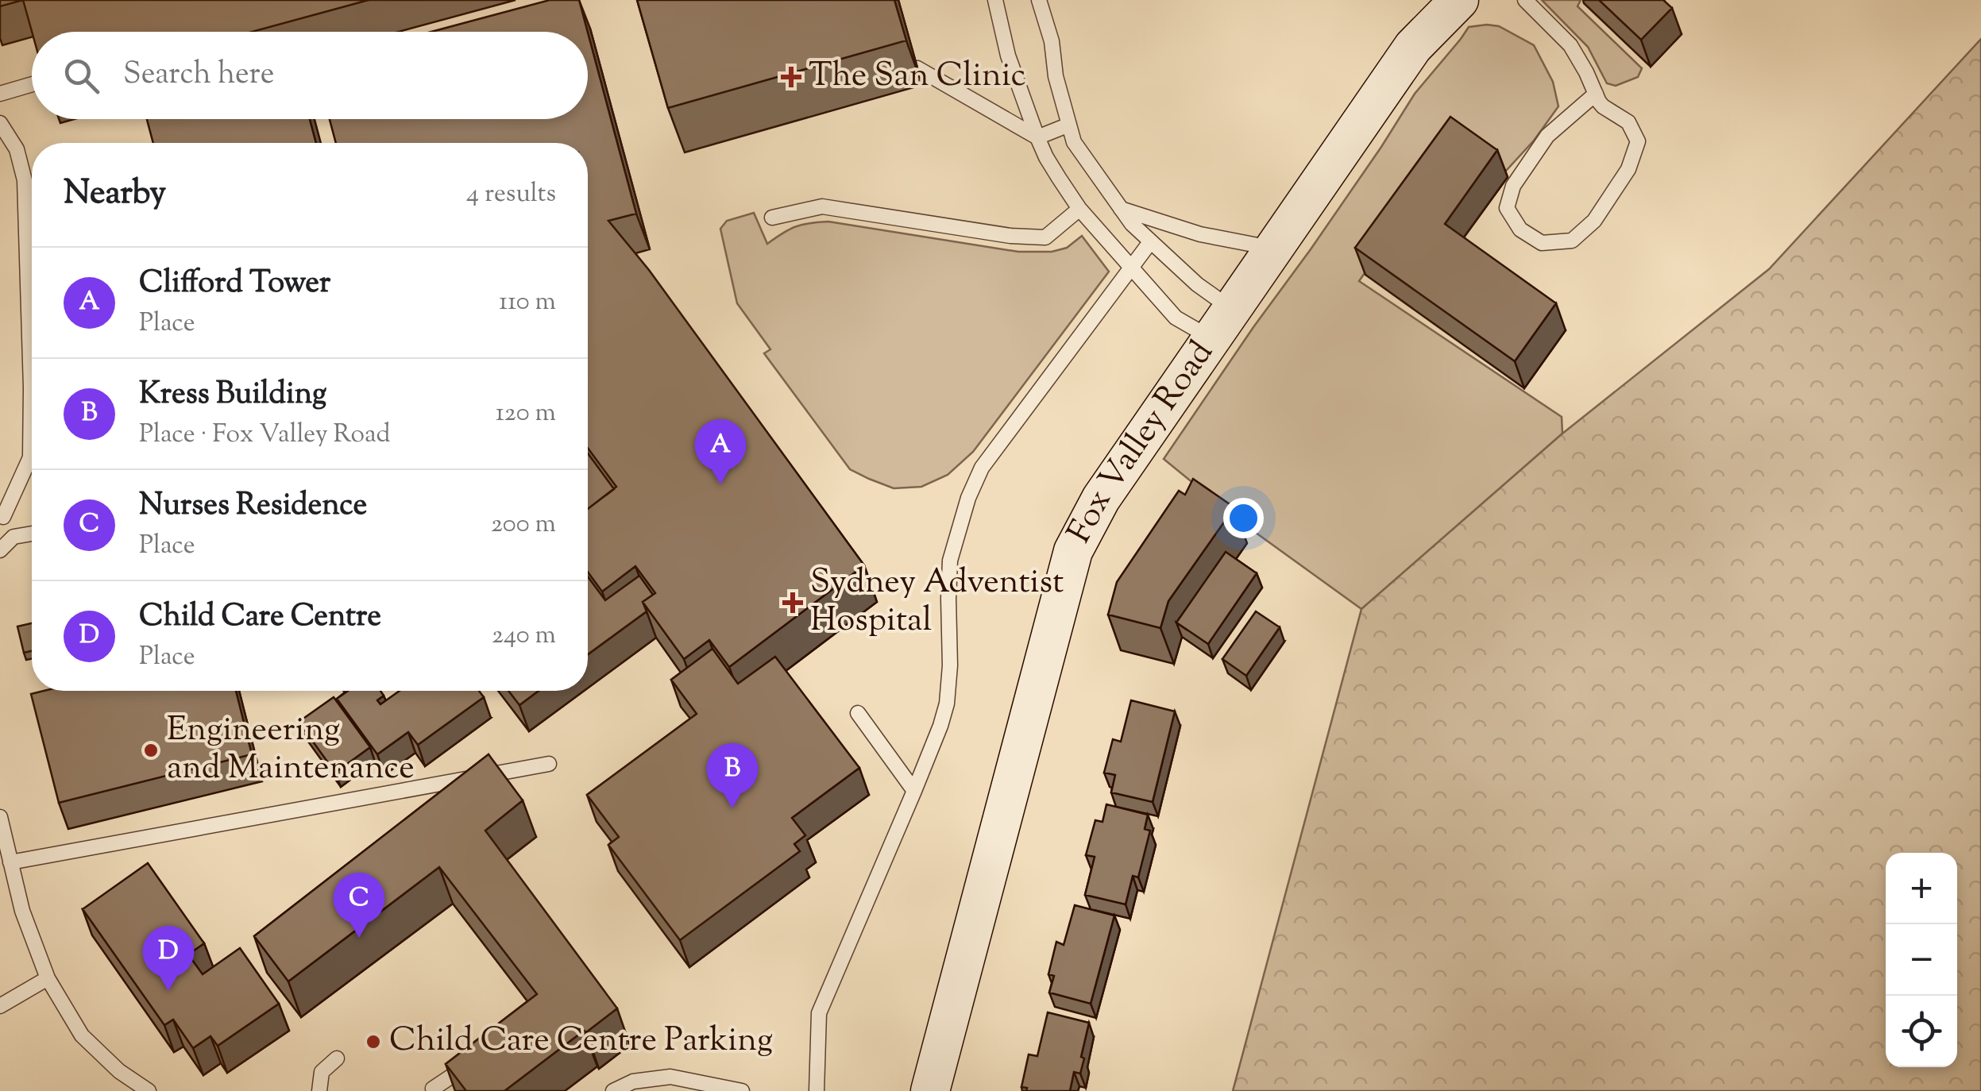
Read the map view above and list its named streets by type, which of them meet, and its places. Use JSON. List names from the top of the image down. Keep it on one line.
{"streets":{"main road":["Fox Valley Road"]},"places":{"health":["The San Clinic","Sydney Adventist Hospital"],"other":["Engineering and Maintenance","Child Care Centre Parking"]},"page":{"search":"Search here","heading":["Nearby","4 results"],"list":[{"mark":"A","name":"Clifford Tower","note":"Place","value":"110 m"},{"mark":"B","name":"Kress Building","note":"Place · Fox Valley Road","value":"120 m"},{"mark":"C","name":"Nurses Residence","note":"Place","value":"200 m"},{"mark":"D","name":"Child Care Centre","note":"Place","value":"240 m"}],"pins":["A","B","C","D"],"map_buttons":["+","−"]}}
